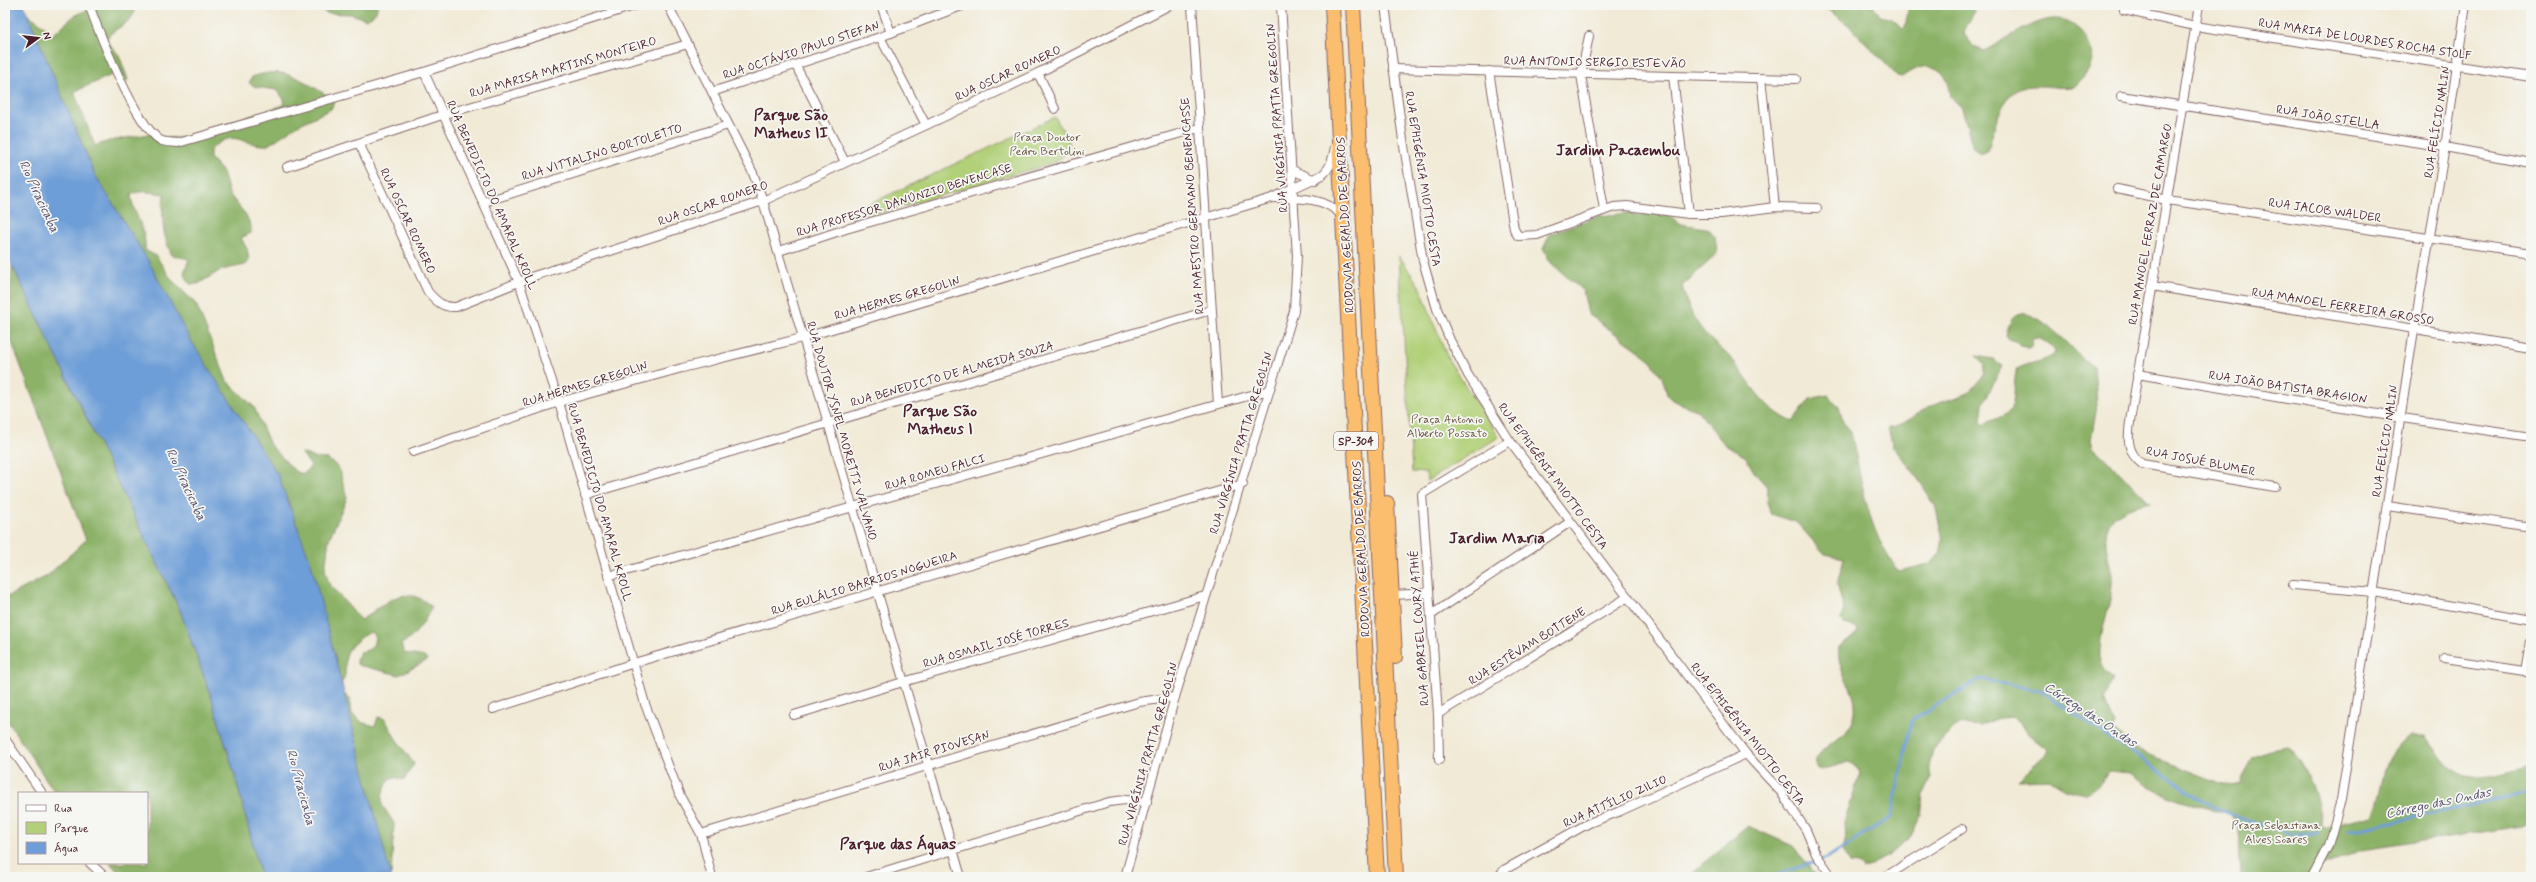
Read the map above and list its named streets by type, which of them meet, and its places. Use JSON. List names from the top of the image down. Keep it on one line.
{"streets":{"highway":["RODOVIA GERALDO DE BARROS","SP-304"],"street":["RUA MARIA DE LOURDES ROCHA STOLF","RUA OCTÁVIO PAULO STEFAN","RUA ANTONIO SERGIO ESTEVÃO","RUA MARISA MARTINS MONTEIRO","RUA OSCAR ROMERO","RUA JOÃO STELLA","RUA VIRGÍNIA PRATTA GREGOLIN","RUA FELÍCIO NALIN","RUA VITTALINO BORTOLETTO","RUA EPHIGÊNIA MIOTTO CESTA","RUA BENEDICTO DO AMARAL KROLL","RUA PROFESSOR DANÚNZIO BENENCASE","RUA MAESTRO GERMANO BENENCASSE","RUA JACOB WALDER","RUA MANOEL FERRAZ DE CAMARGO","RUA HERMES GREGOLIN","RUA MANOEL FERREIRA GROSSO","RUA BENEDICTO DE ALMEIDA SOUZA","RUA JOÃO BATISTA BRAGION","RUA DOUTOR YSNEL MORETTI VALVANO","RUA JOSUÉ BLUMER","RUA ROMEU FALCI","RUA EULÁLIO BARRIOS NOGUEIRA","RUA GABRIEL COURY ATHIÉ","RUA OSMAIL JOSÉ TORRES","RUA ESTÊVAM BOTTENE","RUA JAIR PIOVESAN","RUA ATTÍLIO ZILIO"]},"crossings":[["RUA MARIA DE LOURDES ROCHA STOLF","RUA FELÍCIO NALIN"],["RUA MARIA DE LOURDES ROCHA STOLF","RUA MANOEL FERRAZ DE CAMARGO"],["RUA OCTÁVIO PAULO STEFAN","RUA DOUTOR YSNEL MORETTI VALVANO"],["RUA ANTONIO SERGIO ESTEVÃO","RUA EPHIGÊNIA MIOTTO CESTA"],["RUA MARISA MARTINS MONTEIRO","RUA OSCAR ROMERO"],["RUA MARISA MARTINS MONTEIRO","RUA BENEDICTO DO AMARAL KROLL"],["RUA MARISA MARTINS MONTEIRO","RUA DOUTOR YSNEL MORETTI VALVANO"],["RUA OSCAR ROMERO","RUA BENEDICTO DO AMARAL KROLL"],["RUA OSCAR ROMERO","RUA DOUTOR YSNEL MORETTI VALVANO"],["RUA JOÃO STELLA","RUA FELÍCIO NALIN"],["RUA JOÃO STELLA","RUA MANOEL FERRAZ DE CAMARGO"],["RUA VIRGÍNIA PRATTA GREGOLIN","RUA HERMES GREGOLIN"],["RUA VIRGÍNIA PRATTA GREGOLIN","RUA ROMEU FALCI"],["RUA VIRGÍNIA PRATTA GREGOLIN","RUA EULÁLIO BARRIOS NOGUEIRA"],["RUA VIRGÍNIA PRATTA GREGOLIN","RUA OSMAIL JOSÉ TORRES"],["RUA VIRGÍNIA PRATTA GREGOLIN","RUA JAIR PIOVESAN"],["RUA FELÍCIO NALIN","RUA JACOB WALDER"],["RUA FELÍCIO NALIN","RUA MANOEL FERREIRA GROSSO"],["RUA FELÍCIO NALIN","RUA JOÃO BATISTA BRAGION"],["RUA VITTALINO BORTOLETTO","RUA BENEDICTO DO AMARAL KROLL"],["RUA VITTALINO BORTOLETTO","RUA DOUTOR YSNEL MORETTI VALVANO"],["RUA EPHIGÊNIA MIOTTO CESTA","RUA GABRIEL COURY ATHIÉ"],["RUA EPHIGÊNIA MIOTTO CESTA","RUA ESTÊVAM BOTTENE"],["RUA EPHIGÊNIA MIOTTO CESTA","RUA ATTÍLIO ZILIO"],["RUA BENEDICTO DO AMARAL KROLL","RUA HERMES GREGOLIN"],["RUA BENEDICTO DO AMARAL KROLL","RUA BENEDICTO DE ALMEIDA SOUZA"],["RUA BENEDICTO DO AMARAL KROLL","RUA ROMEU FALCI"],["RUA BENEDICTO DO AMARAL KROLL","RUA EULÁLIO BARRIOS NOGUEIRA"],["RUA BENEDICTO DO AMARAL KROLL","RUA JAIR PIOVESAN"],["RUA PROFESSOR DANÚNZIO BENENCASE","RUA MAESTRO GERMANO BENENCASSE"],["RUA PROFESSOR DANÚNZIO BENENCASE","RUA DOUTOR YSNEL MORETTI VALVANO"],["RUA MAESTRO GERMANO BENENCASSE","RUA HERMES GREGOLIN"],["RUA MAESTRO GERMANO BENENCASSE","RUA BENEDICTO DE ALMEIDA SOUZA"],["RUA MAESTRO GERMANO BENENCASSE","RUA ROMEU FALCI"],["RUA JACOB WALDER","RUA MANOEL FERRAZ DE CAMARGO"],["RUA MANOEL FERRAZ DE CAMARGO","RUA MANOEL FERREIRA GROSSO"],["RUA MANOEL FERRAZ DE CAMARGO","RUA JOÃO BATISTA BRAGION"],["RUA MANOEL FERRAZ DE CAMARGO","RUA JOSUÉ BLUMER"],["RODOVIA GERALDO DE BARROS","RUA HERMES GREGOLIN"],["RUA HERMES GREGOLIN","RUA DOUTOR YSNEL MORETTI VALVANO"],["RUA BENEDICTO DE ALMEIDA SOUZA","RUA DOUTOR YSNEL MORETTI VALVANO"],["RUA DOUTOR YSNEL MORETTI VALVANO","RUA ROMEU FALCI"],["RUA DOUTOR YSNEL MORETTI VALVANO","RUA EULÁLIO BARRIOS NOGUEIRA"],["RUA DOUTOR YSNEL MORETTI VALVANO","RUA OSMAIL JOSÉ TORRES"],["RUA DOUTOR YSNEL MORETTI VALVANO","RUA JAIR PIOVESAN"],["RUA GABRIEL COURY ATHIÉ","RUA ESTÊVAM BOTTENE"]],"districts":["Parque São Matheus II","Jardim Pacaembu","Parque São Matheus I","Jardim Maria","Parque das Águas"],"water":["Rio Piracicaba","Córrego das Ondas"],"parks":["Praça Doutor Pedro Bertolini","Praça Antonio Alberto Possato","Praça Sebastiana Alves Soares"],"legend":["Rua","Parque","Água"],"north":"right"}
